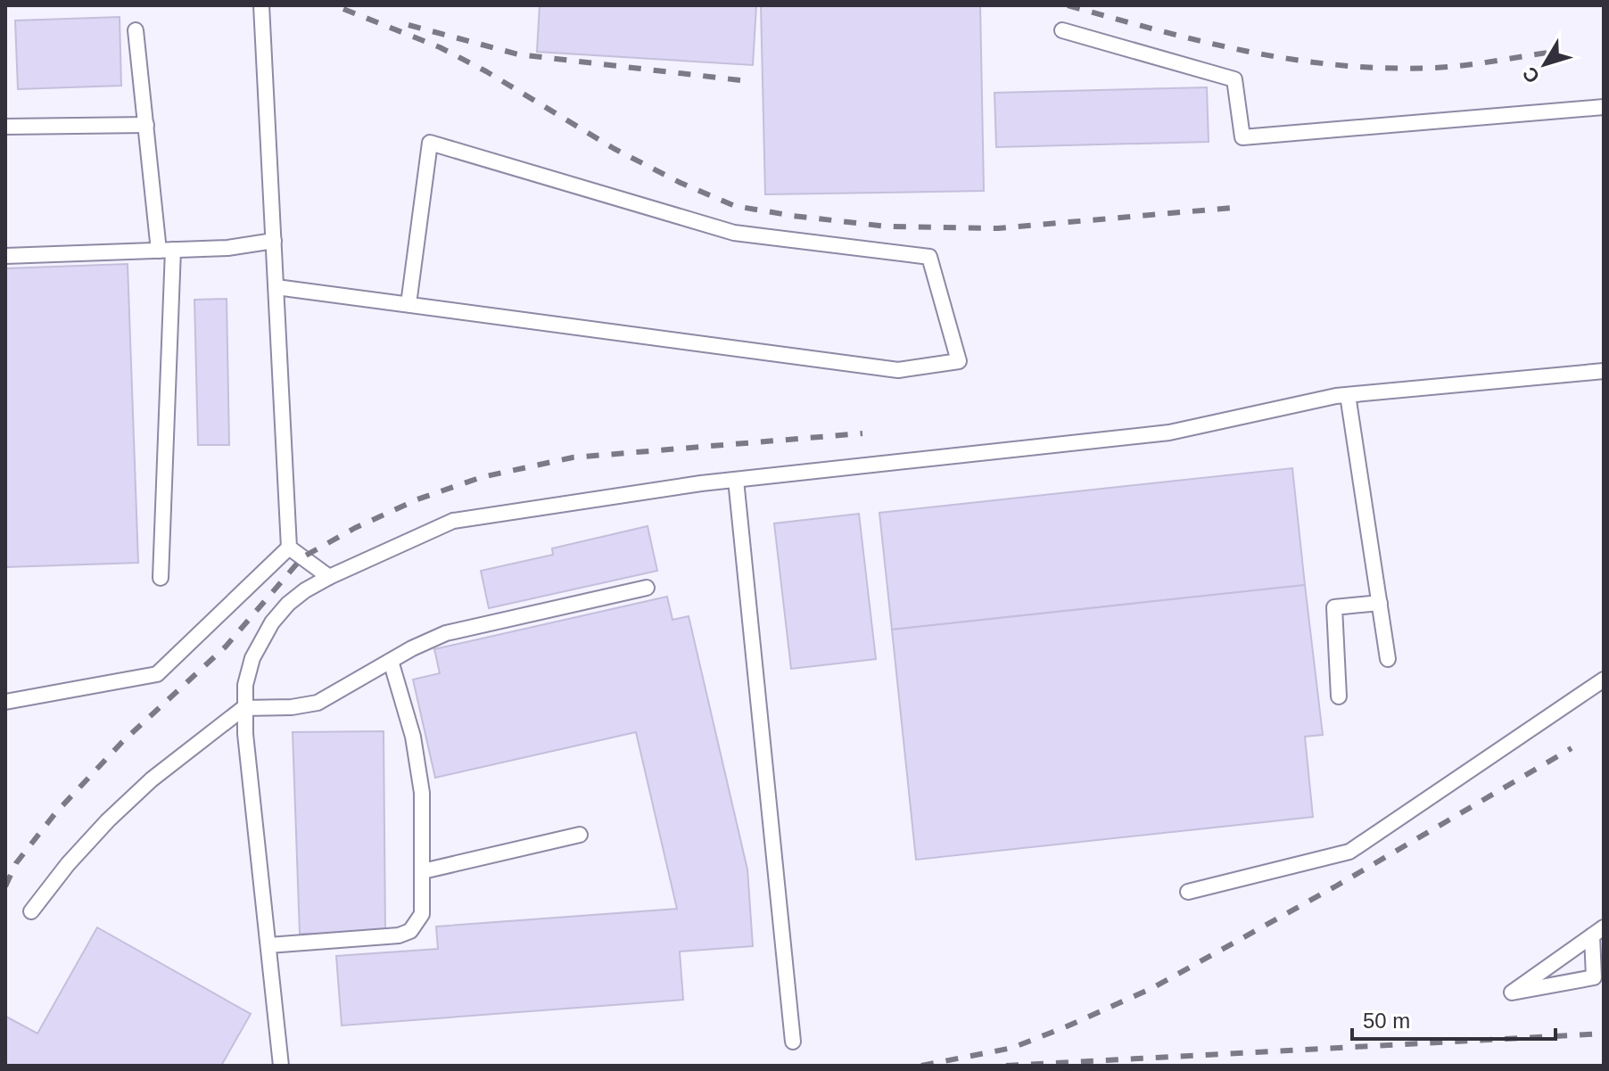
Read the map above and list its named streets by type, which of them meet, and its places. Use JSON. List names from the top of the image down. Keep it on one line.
{"scale_bar":"50 m","north":"bottom left"}
